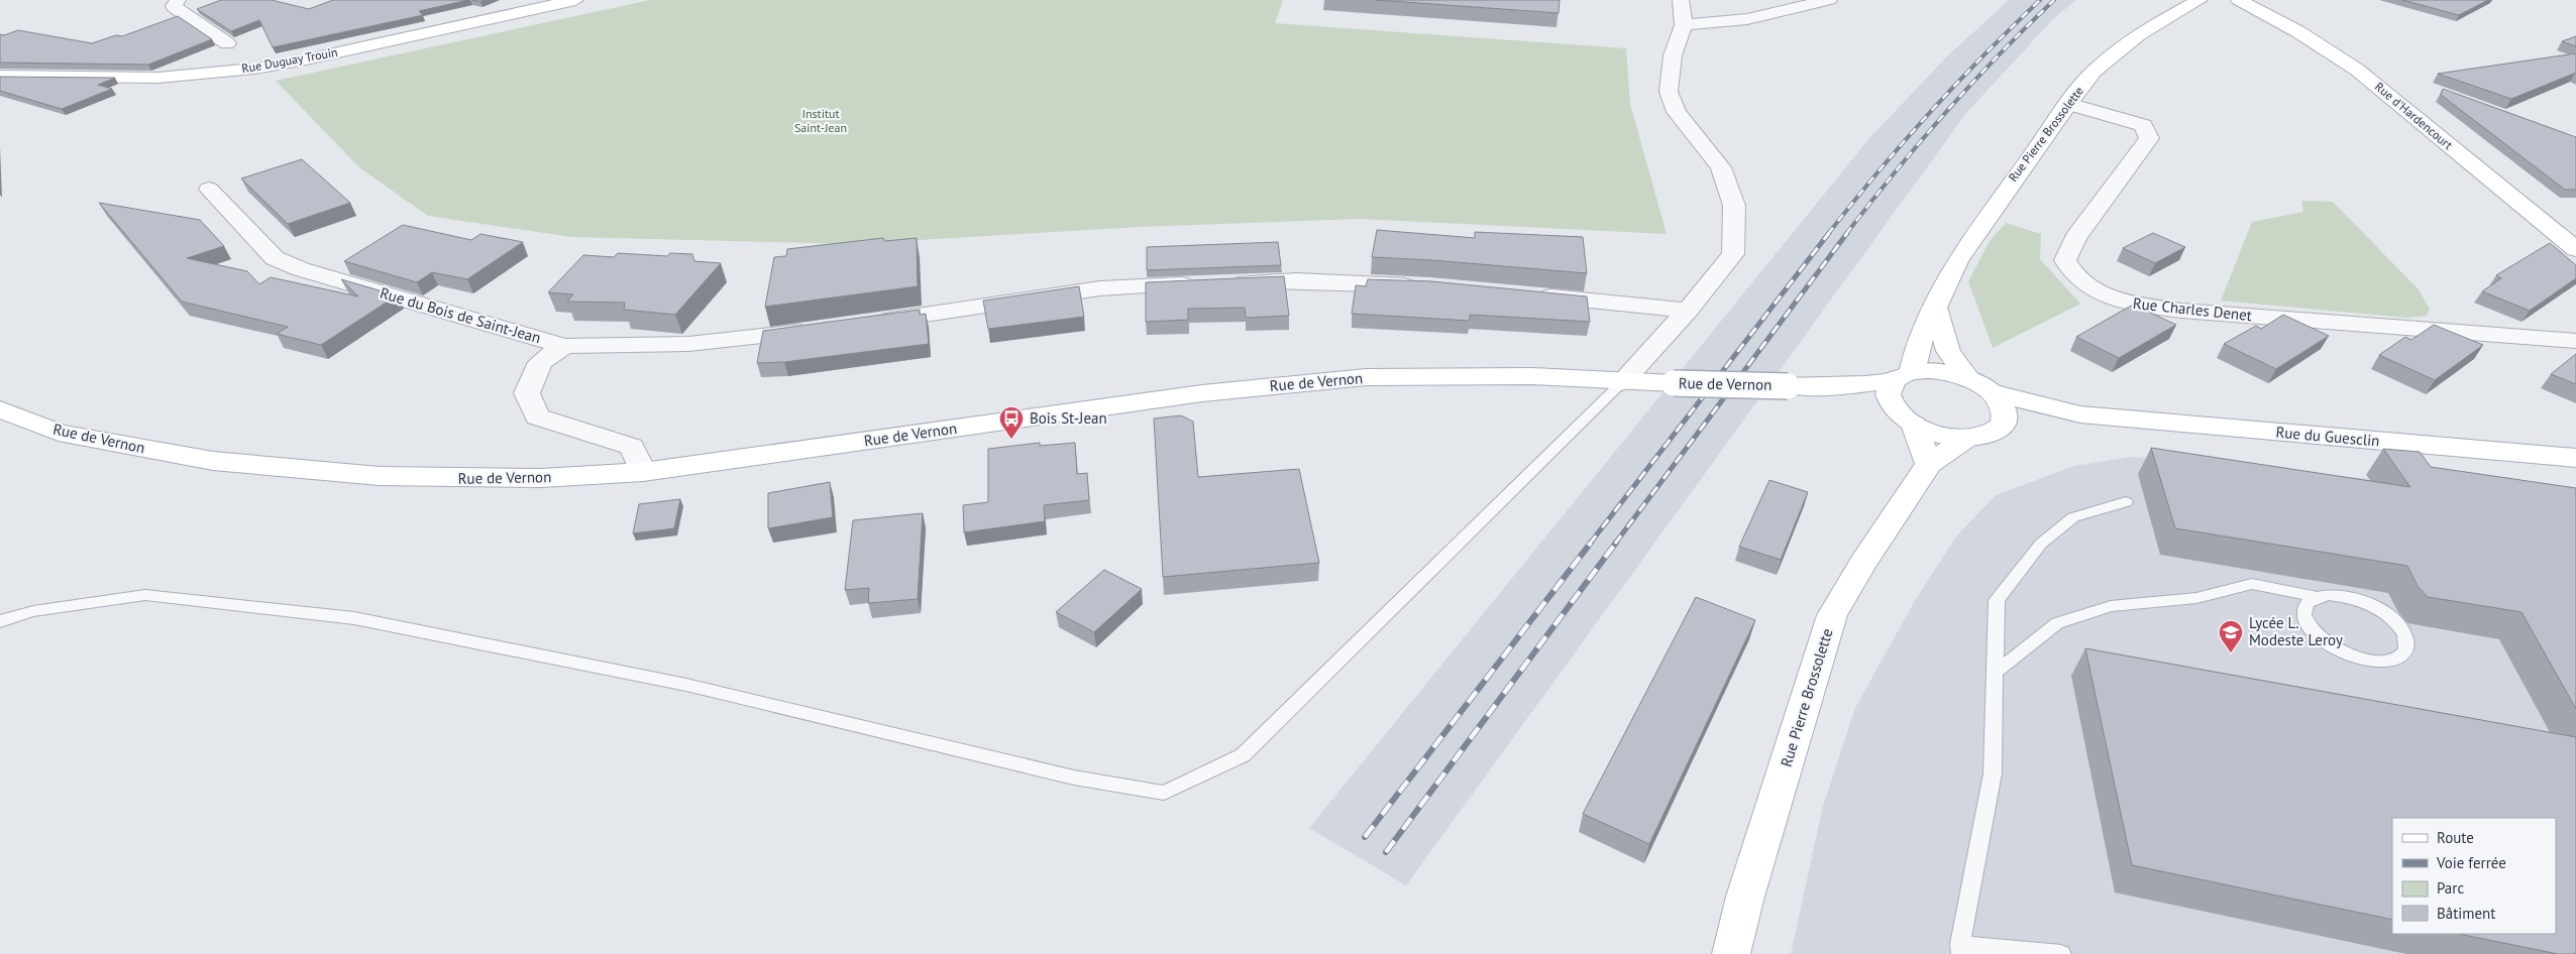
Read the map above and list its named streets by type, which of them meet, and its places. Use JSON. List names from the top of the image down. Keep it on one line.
{"streets":{"main road":["Rue Duguay Trouin","Rue d'Hardencourt","Rue Pierre Brossolette","Rue de Vernon","Rue du Guesclin"],"street":["Rue Charles Denet","Rue du Bois de Saint-Jean"]},"crossings":[["Rue Pierre Brossolette","Rue Charles Denet"],["Rue Pierre Brossolette","Rue de Vernon"],["Rue du Bois de Saint-Jean","Rue de Vernon"]],"parks":["Institut Saint-Jean"],"places":{"bus stop":["Bois St-Jean"],"school or university":["Lycée L. Modeste Leroy"]},"legend":["Route","Voie ferrée","Parc","Bâtiment"]}
